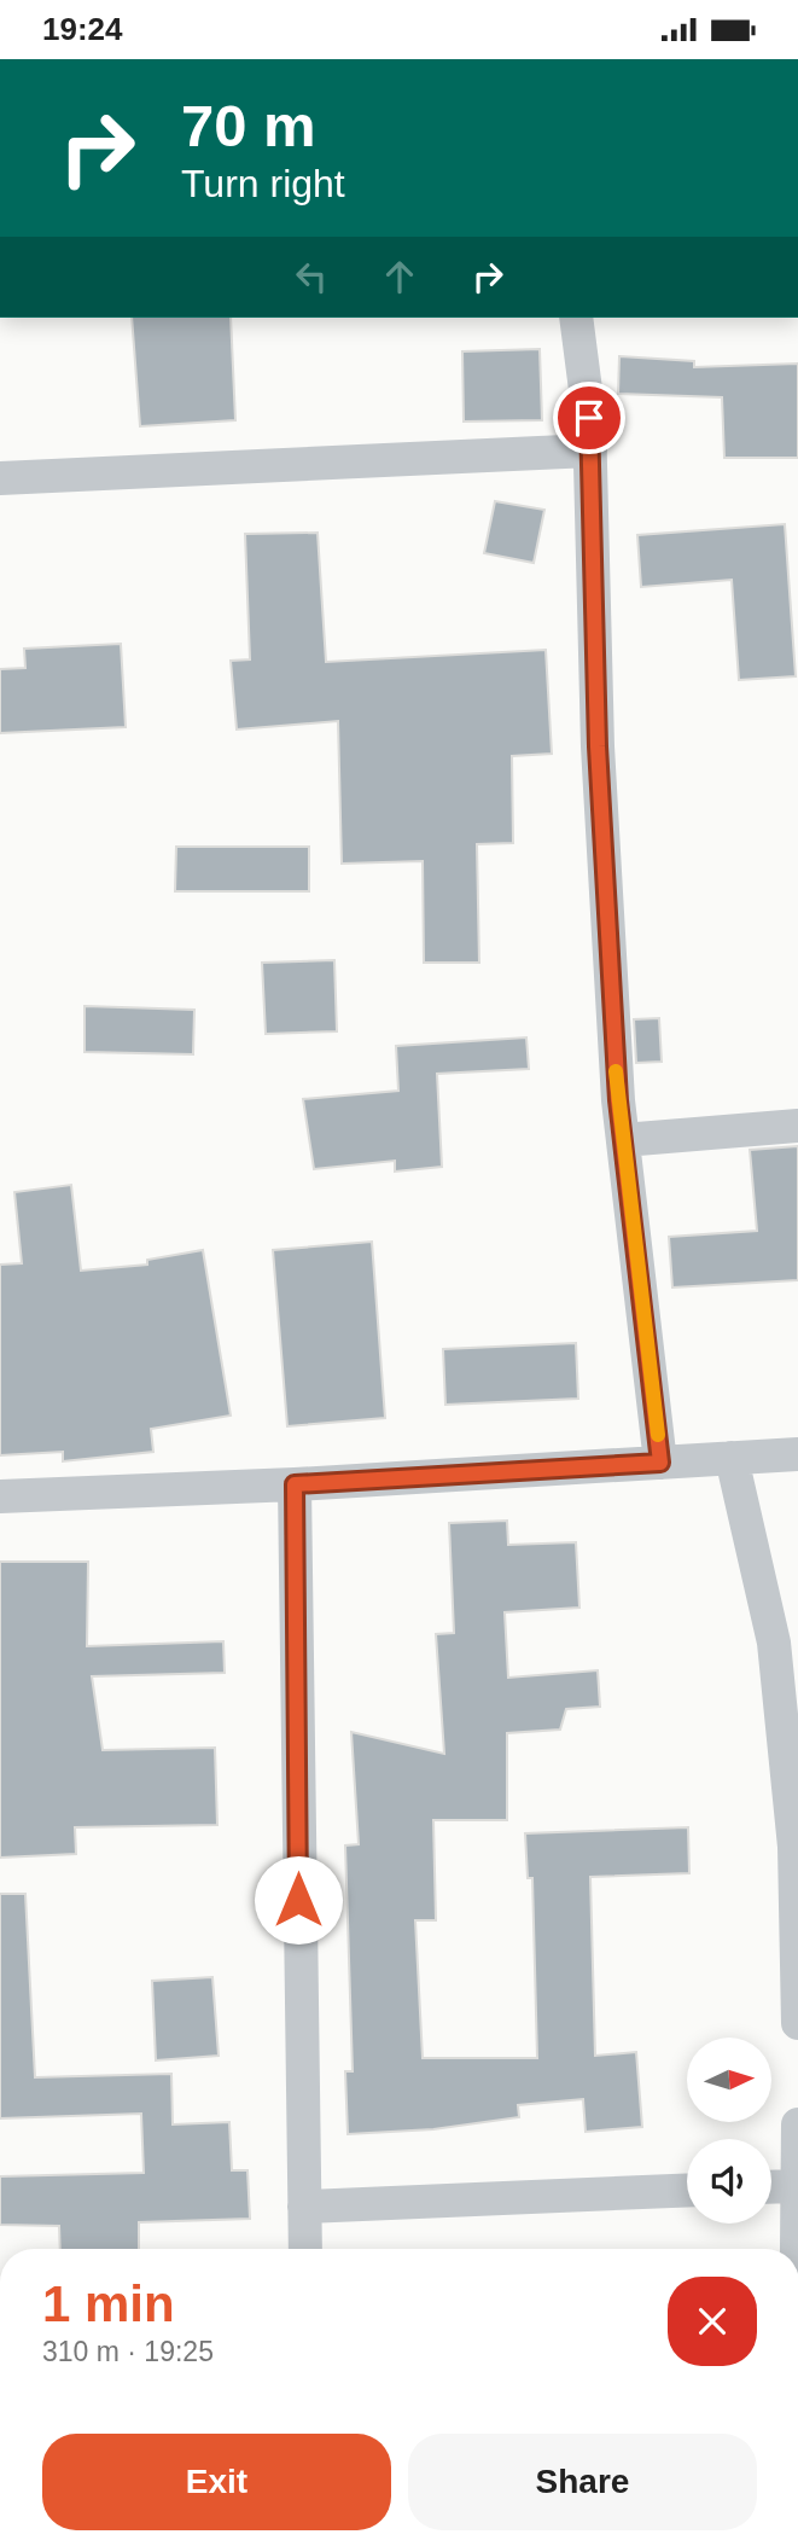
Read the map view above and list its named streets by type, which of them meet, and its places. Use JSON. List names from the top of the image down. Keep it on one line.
{"north":"right","page":{"status":"19:24","turn":["70 m","Turn right"],"heading":["1 min","310 m · 19:25"],"buttons":["Exit","Share"]}}
